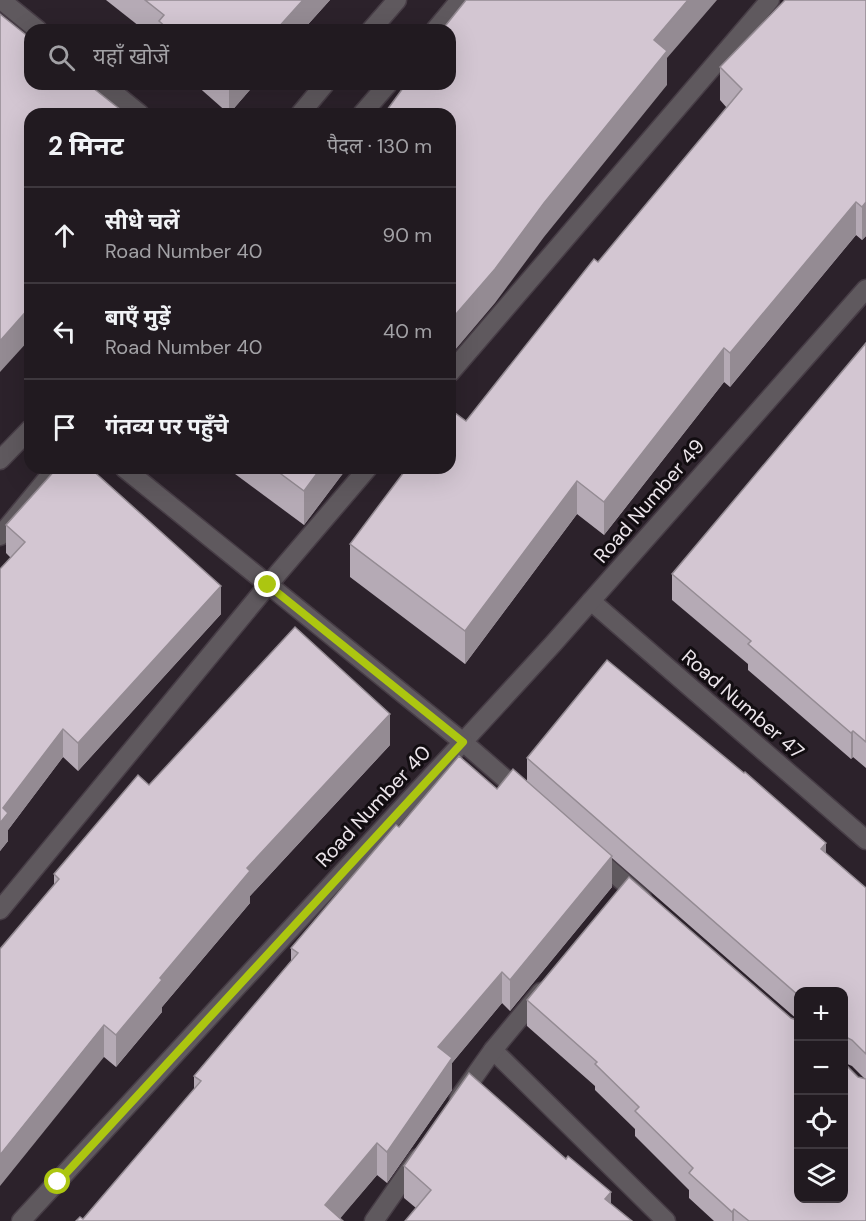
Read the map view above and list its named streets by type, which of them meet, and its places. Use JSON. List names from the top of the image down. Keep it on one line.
{"streets":{"street":["Road Number 49","Road Number 47","Road Number 40"]},"crossings":[["Road Number 49","Road Number 47"],["Road Number 49","Road Number 40"]],"page":{"search":"यहाँ खोजें","heading":["2 मिनट","पैदल · 130 m"],"list":[["सीधे चलें","Road Number 40","90 m"],["बाएँ मुड़ें","Road Number 40","40 m"],"गंतव्य पर पहुँचे"],"map_buttons":["+","−"]}}
